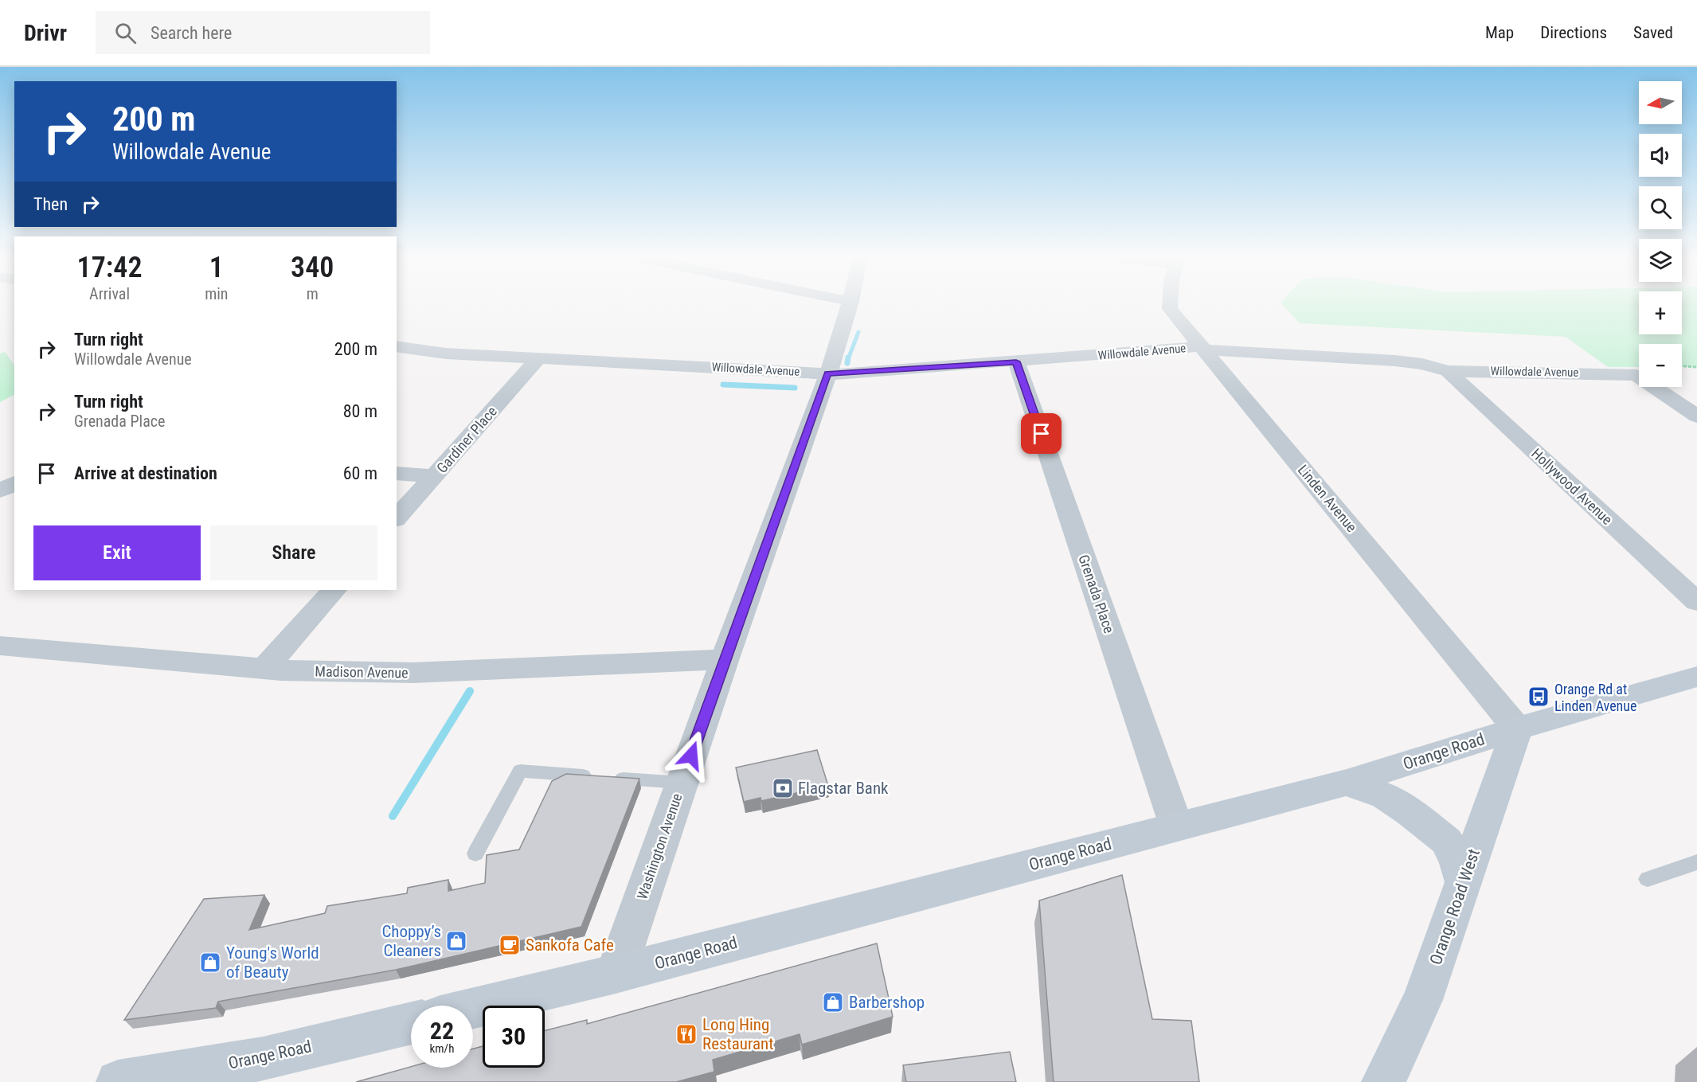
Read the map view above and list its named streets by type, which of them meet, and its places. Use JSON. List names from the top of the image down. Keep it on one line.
{"streets":{"street":["Willowdale Avenue","Gardiner Place","Hollywood Avenue","Linden Avenue","Grenada Place","Madison Avenue","Orange Road","Washington Avenue","Orange Road West"]},"crossings":[["Willowdale Avenue","Gardiner Place"],["Willowdale Avenue","Hollywood Avenue"],["Willowdale Avenue","Linden Avenue"],["Willowdale Avenue","Grenada Place"],["Willowdale Avenue","Washington Avenue"],["Linden Avenue","Orange Road"],["Linden Avenue","Orange Road West"],["Grenada Place","Orange Road"],["Madison Avenue","Washington Avenue"],["Orange Road","Washington Avenue"],["Orange Road","Orange Road West"]],"places":{"bus stop":["Orange Rd at Linden Avenue"],"bank":["Flagstar Bank"],"shop":["Choppy’s Cleaners","Young's World of Beauty","Barbershop"],"cafe":["Sankofa Cafe"],"restaurant":["Long Hing Restaurant"]},"north":"left","page":{"header":"Drivr","search":"Search here","nav":["Map","Directions","Saved"],"map_buttons":["+","−"],"turn":["200 m","Willowdale Avenue"],"then":"Then","eta":["17:42","Arrival","1","min","340","m"],"list":[{"name":"Turn right","note":"Willowdale Avenue","value":"200 m"},{"name":"Turn right","note":"Grenada Place","value":"80 m"},{"name":"Arrive at destination","value":"60 m"}],"buttons":["Exit","Share"],"speed":"22 km/h","limit":"30"}}
